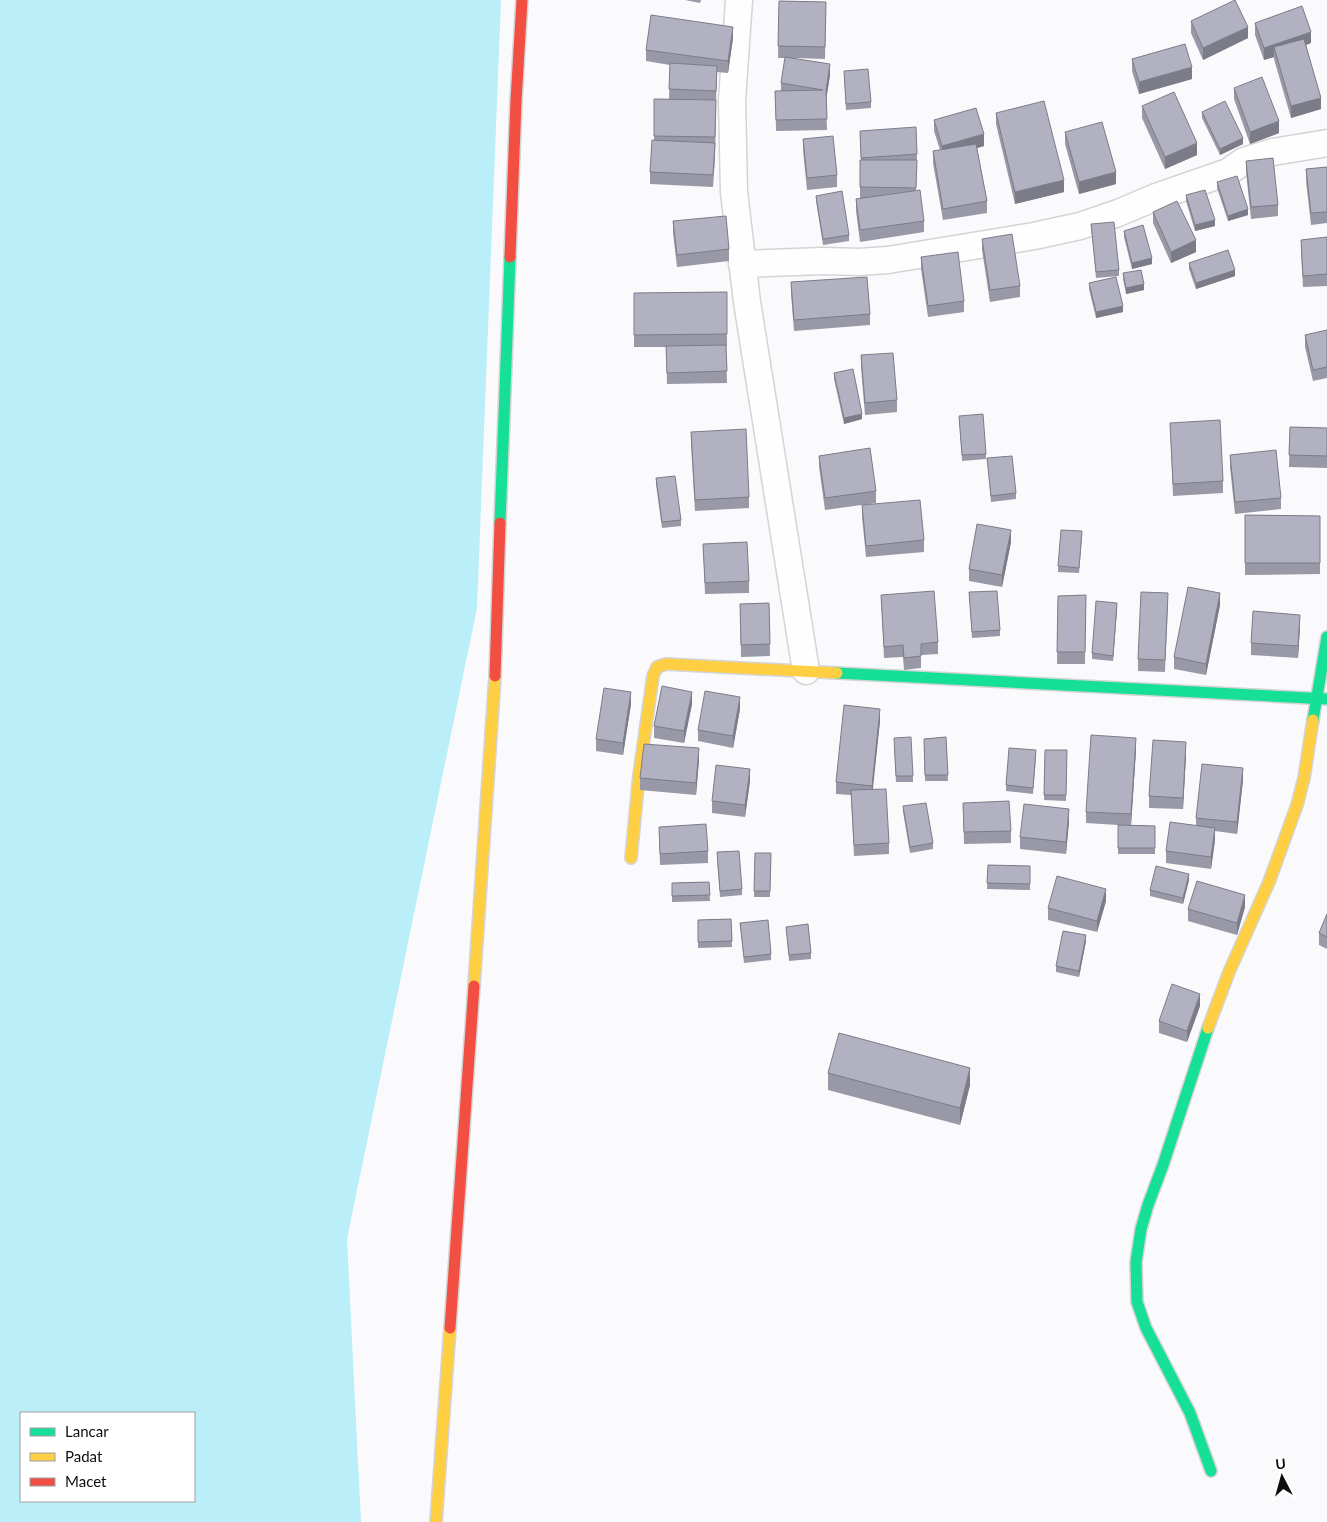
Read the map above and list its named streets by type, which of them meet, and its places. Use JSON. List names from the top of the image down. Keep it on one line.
{"legend":["Lancar","Padat","Macet"],"north":"top"}
